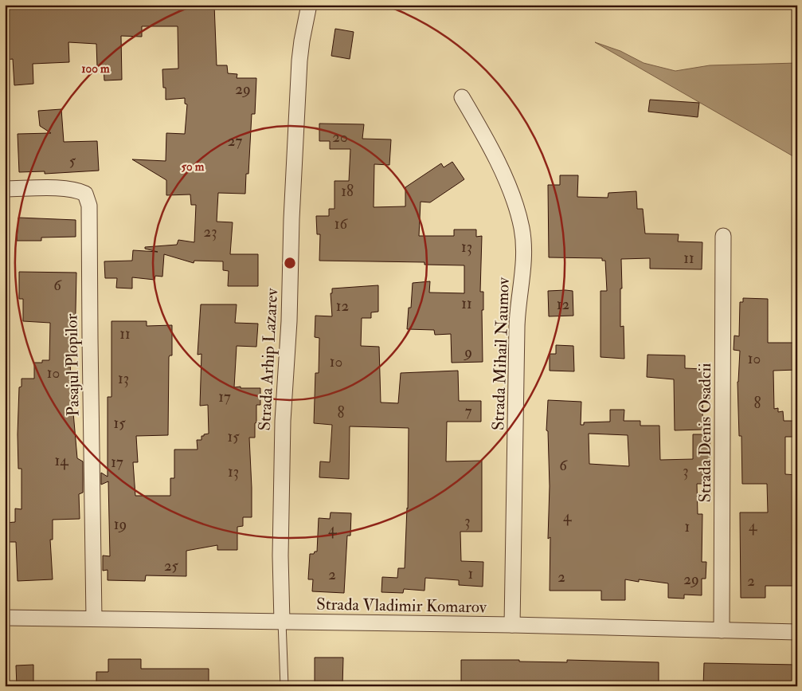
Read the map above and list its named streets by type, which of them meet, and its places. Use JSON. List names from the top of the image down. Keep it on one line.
{"streets":{"street":["Strada Mihail Naumov","Strada Arhip Lazarev","Pasajul Plopilor","Strada Denis Osadcii","Strada Vladimir Komarov"]},"crossings":[["Strada Mihail Naumov","Strada Vladimir Komarov"],["Strada Arhip Lazarev","Strada Vladimir Komarov"],["Pasajul Plopilor","Strada Vladimir Komarov"],["Strada Denis Osadcii","Strada Vladimir Komarov"]],"house_numbers":["29","20","27","5","18","16","23","13","11","6","11","12","12","11","9","10","10","10","13","17","8","7","8","15","15","14","17","6","3","13","4","3","19","4","1","4","25","1","2","2","29","2"],"rings":["100 m","50 m"]}
